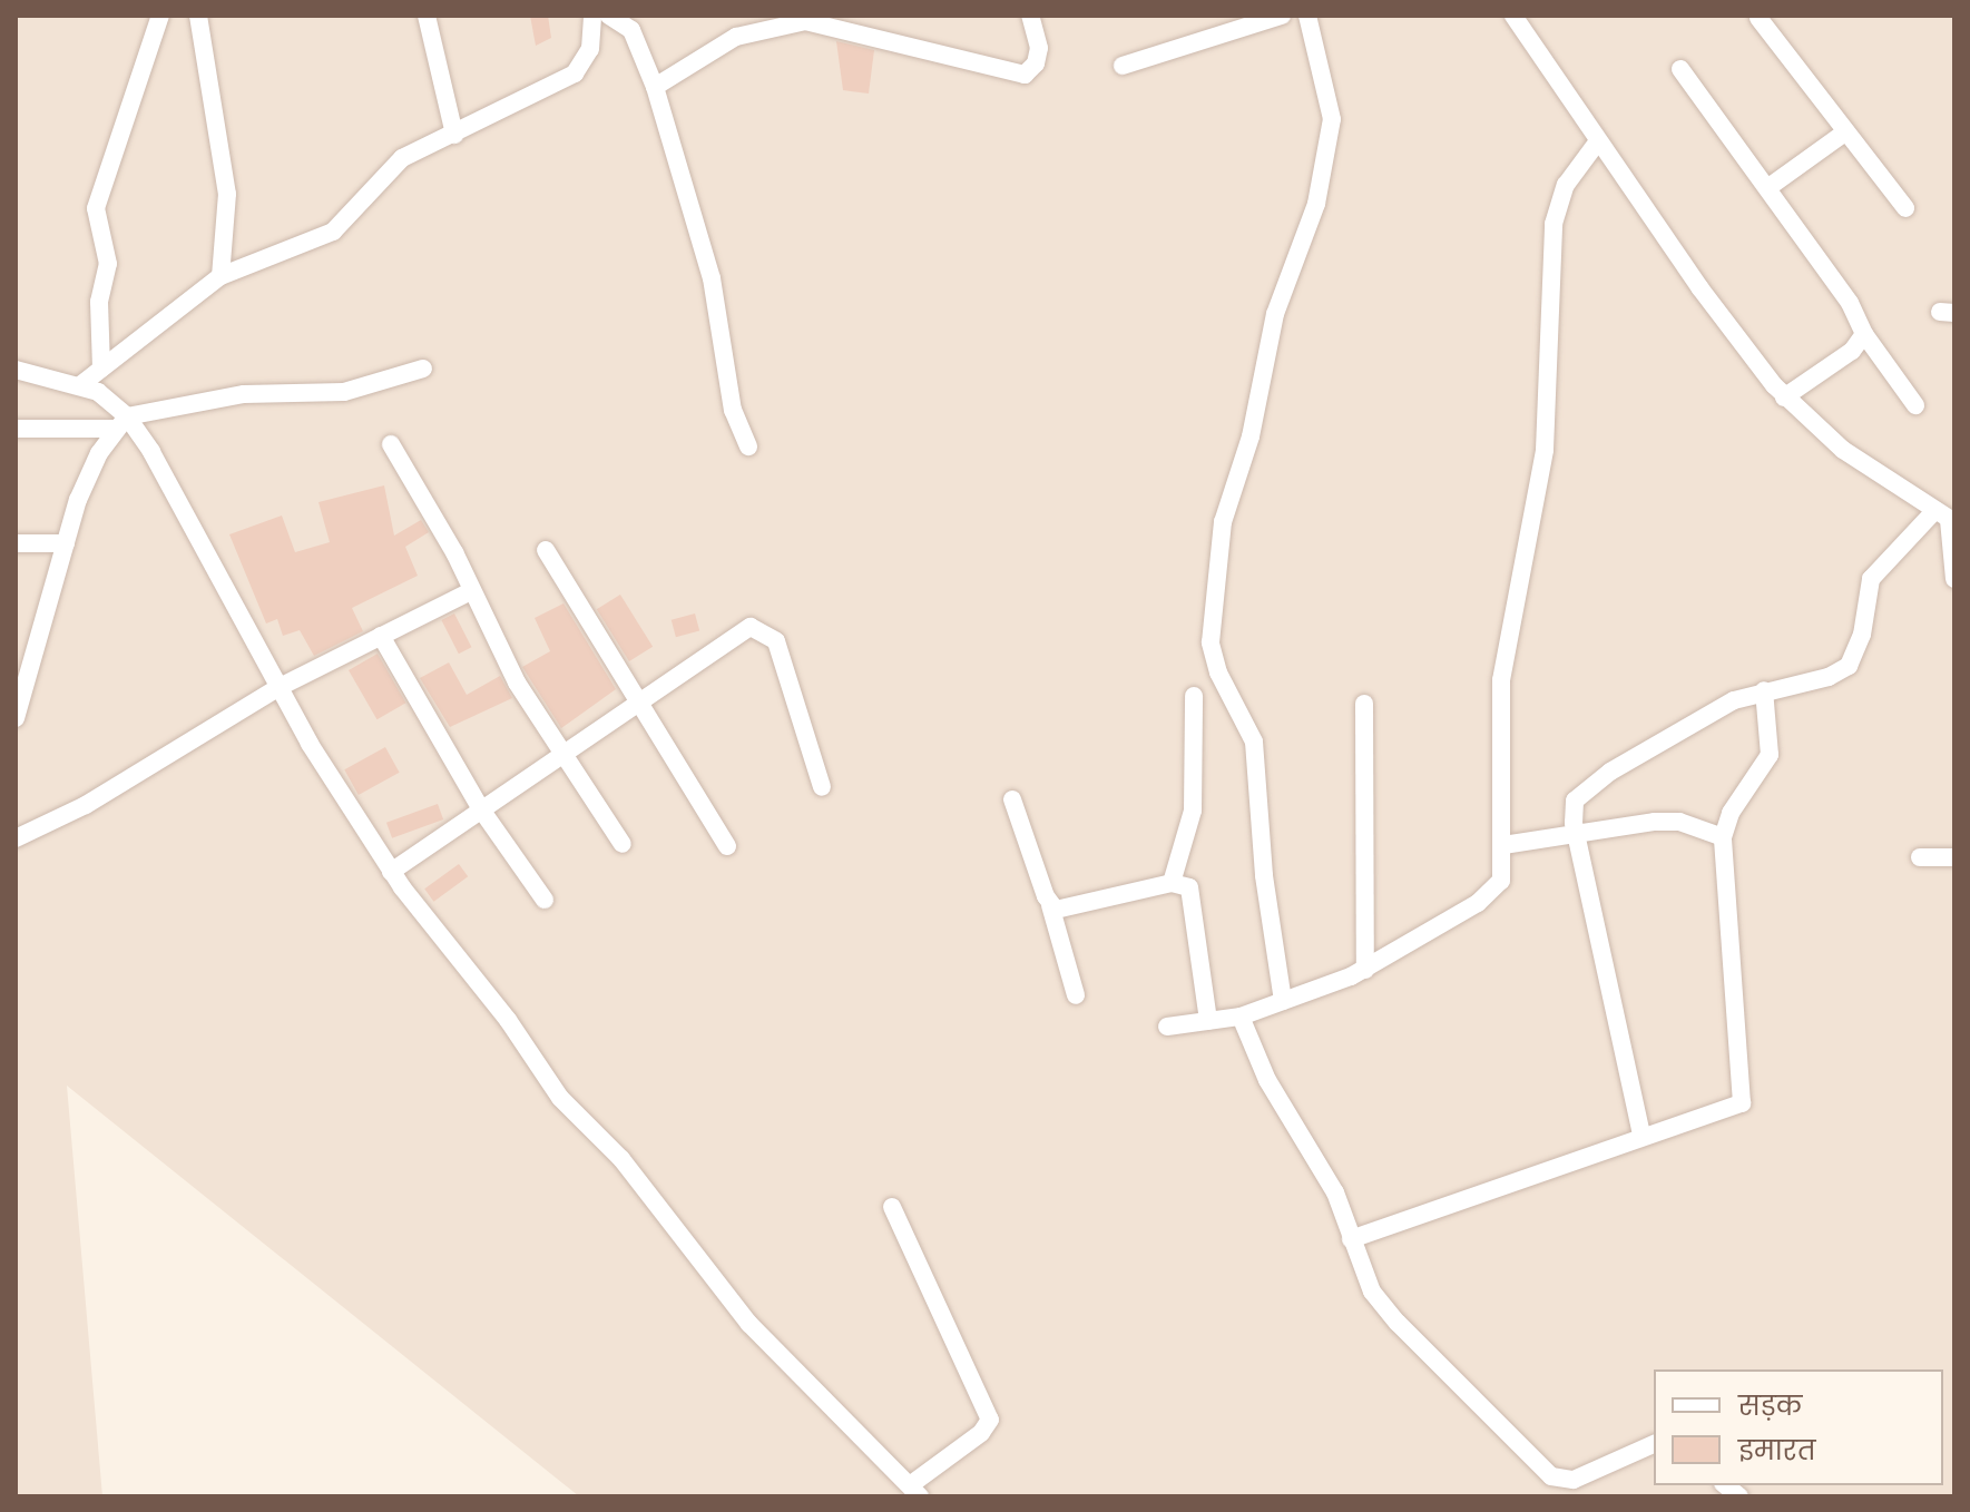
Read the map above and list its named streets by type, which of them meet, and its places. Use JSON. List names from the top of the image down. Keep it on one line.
{"legend":["सड़क","इमारत"]}
